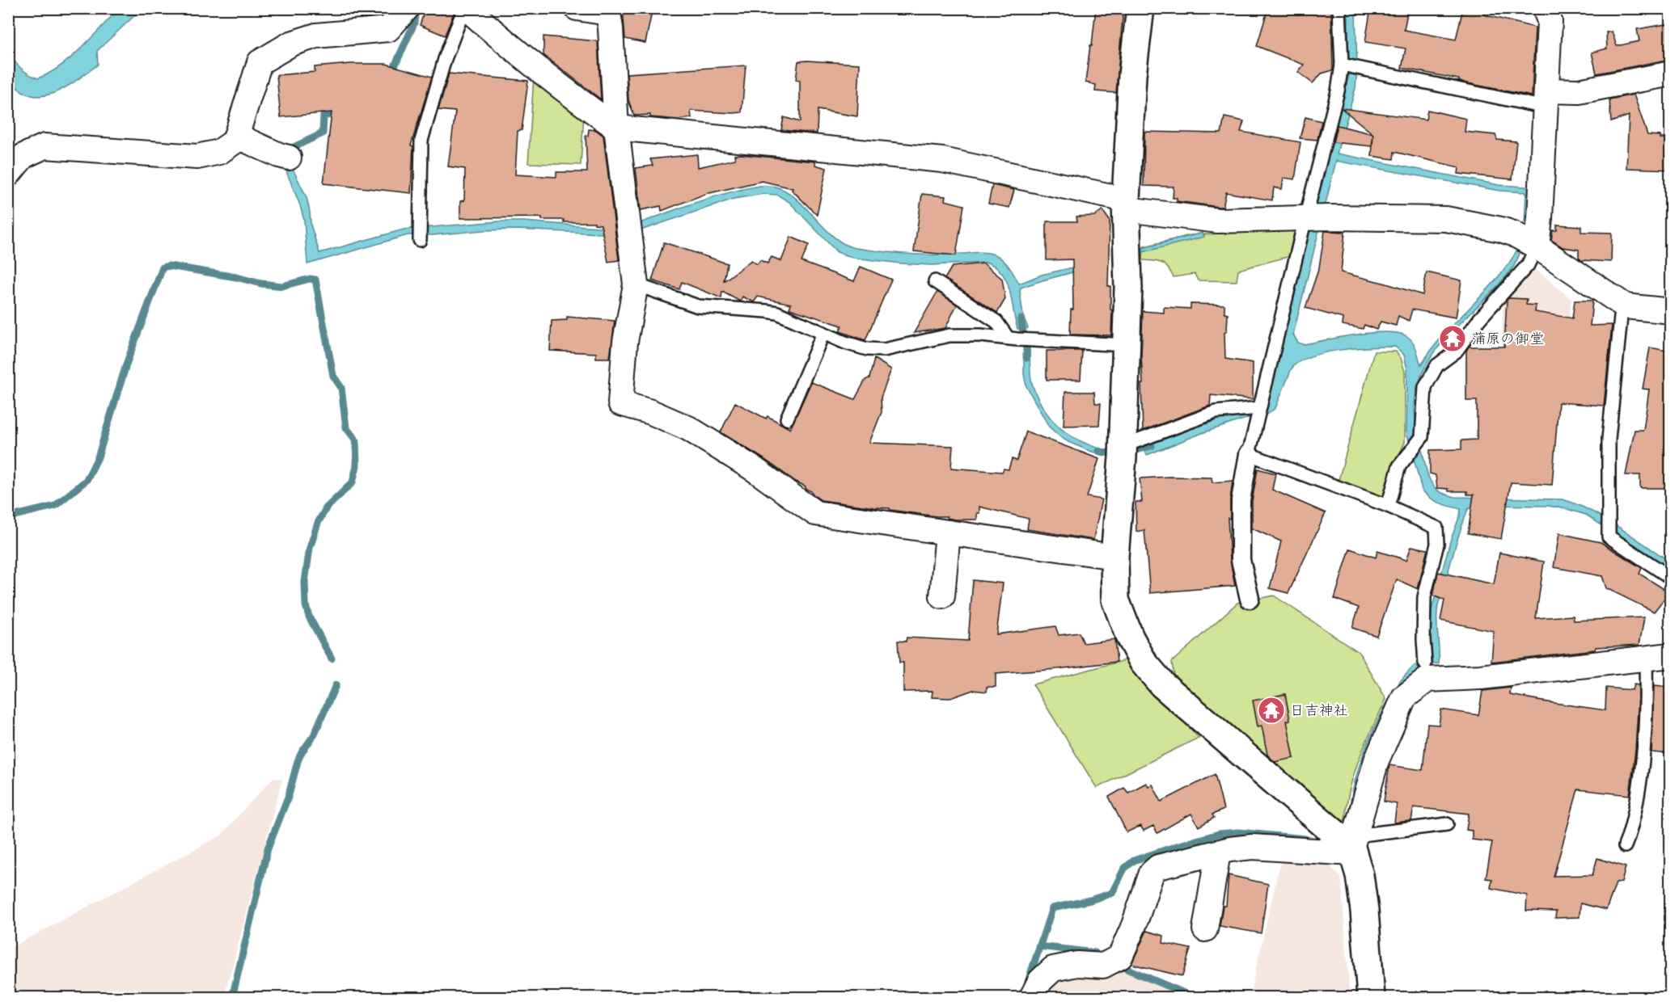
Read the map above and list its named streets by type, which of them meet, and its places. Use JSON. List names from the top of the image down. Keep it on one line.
{"places":{"temple":["蒲原の御堂","日吉神社"]}}
